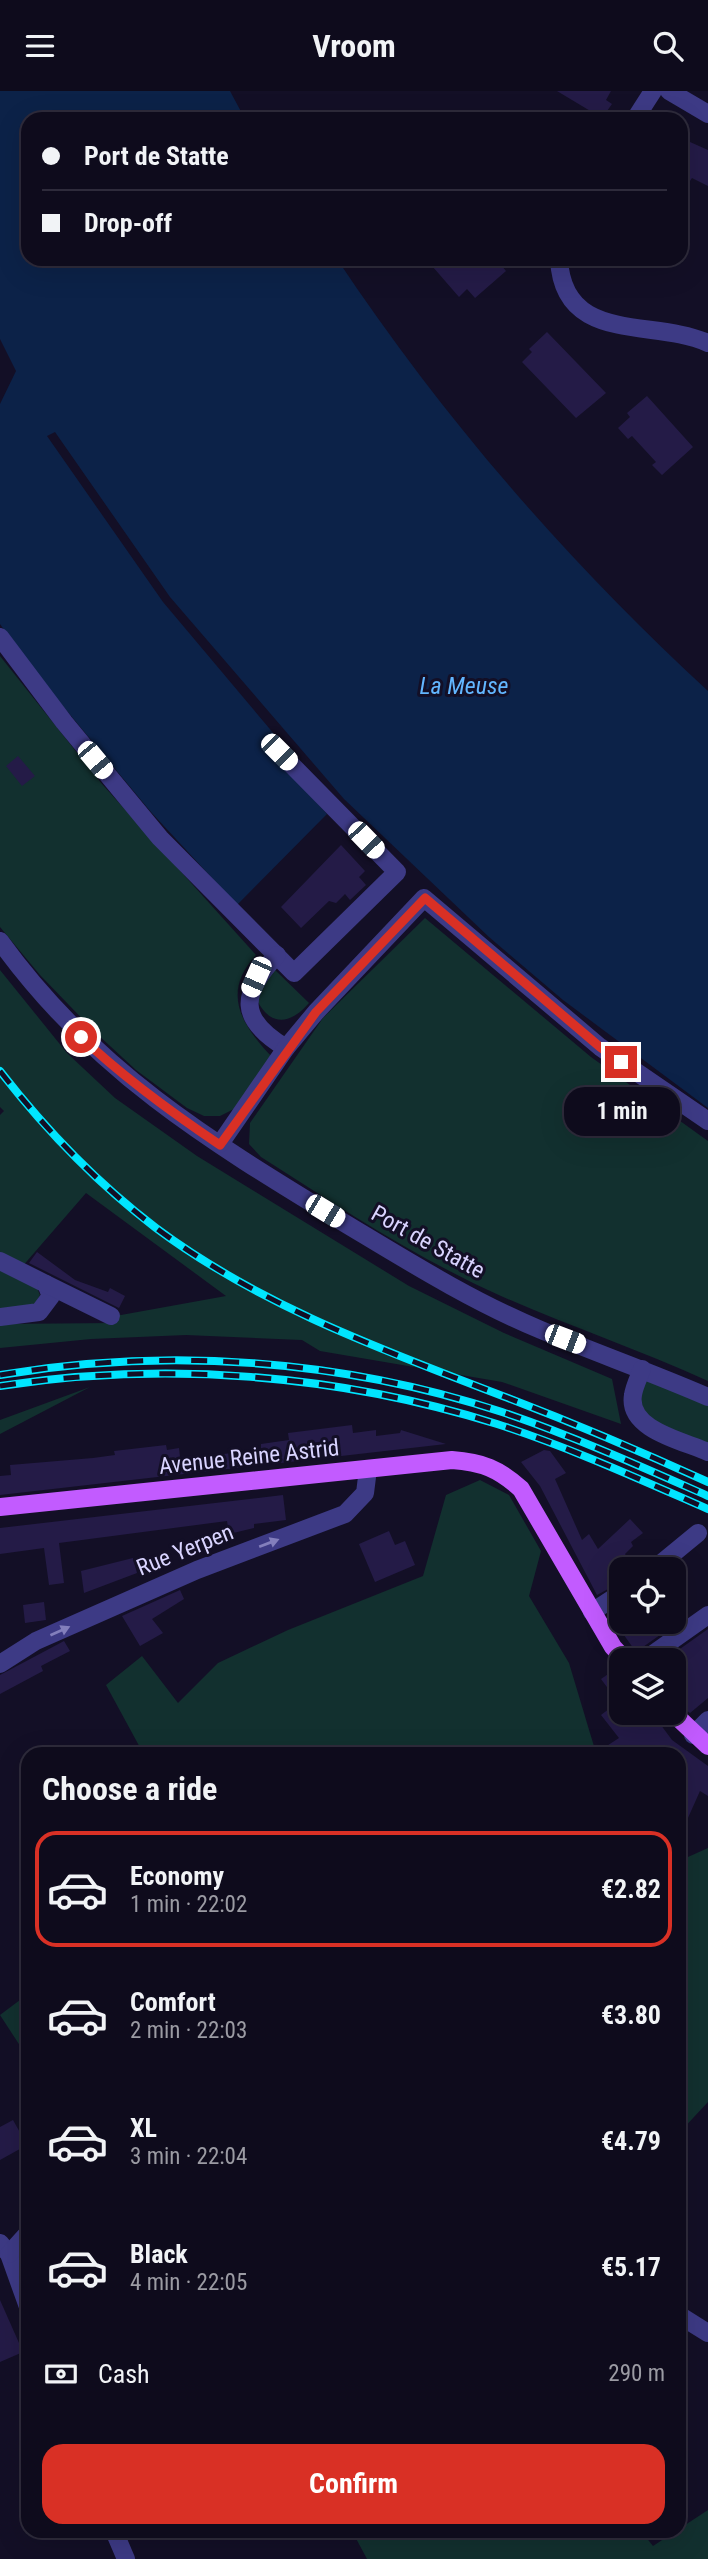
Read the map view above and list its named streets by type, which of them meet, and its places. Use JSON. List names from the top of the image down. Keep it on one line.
{"streets":{"main road":["Avenue Reine Astrid"],"street":["Port de Statte","Rue Yerpen"]},"crossings":[["Avenue Reine Astrid","Rue Yerpen"]],"one_way":["Rue Yerpen"],"water":["La Meuse"],"page":{"header":"Vroom","banner":["Port de Statte","Drop-off"],"bubble":"1 min","heading":"Choose a ride","list":[{"name":"Economy","note":"1 min · 22:02","value":"€2.82"},{"name":"Comfort","note":"2 min · 22:03","value":"€3.80"},{"name":"XL","note":"3 min · 22:04","value":"€4.79"},{"name":"Black","note":"4 min · 22:05","value":"€5.17"}],"pay":["Cash","290 m"],"buttons":"Confirm"}}
